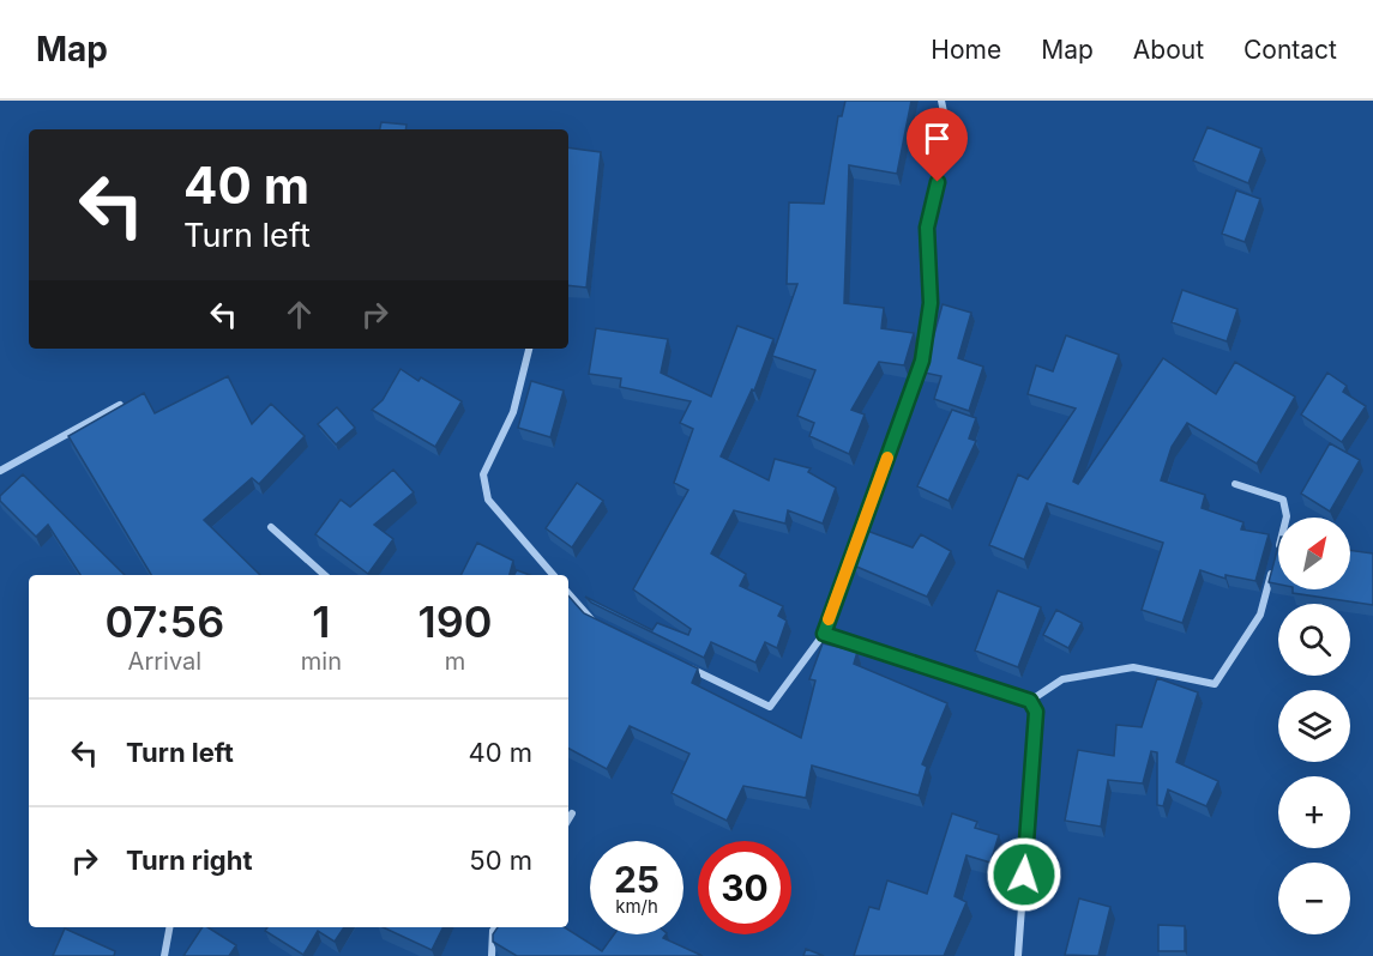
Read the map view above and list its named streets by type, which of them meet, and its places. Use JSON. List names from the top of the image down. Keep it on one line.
{"north":"top right","page":{"header":"Map","nav":["Home","Map","About","Contact"],"turn":["40 m","Turn left"],"map_buttons":["+","−"],"eta":["07:56","Arrival","1","min","190","m"],"list":[{"name":"Turn left","value":"40 m"},{"name":"Turn right","value":"50 m"}],"speed":"25 km/h","limit":"30"}}
